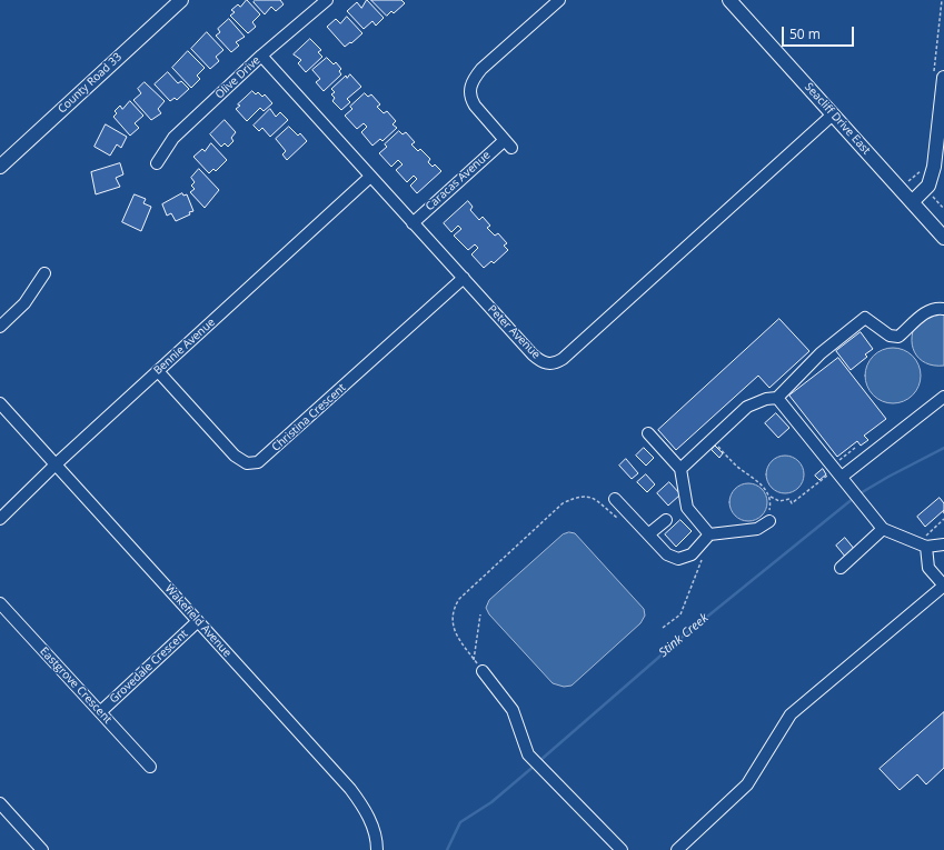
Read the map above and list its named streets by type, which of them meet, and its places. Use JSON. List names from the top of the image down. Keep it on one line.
{"streets":{"main road":["County Road 33","Seacliff Drive East"],"street":["Olive Drive","Caracas Avenue","Peter Avenue","Bennie Avenue","Christina Crescent","Wakefield Avenue","Grovedale Crescent","Eastgrove Crescent"]},"crossings":[["Olive Drive","Peter Avenue"],["Seacliff Drive East","Peter Avenue"],["Caracas Avenue","Peter Avenue"],["Peter Avenue","Bennie Avenue"],["Peter Avenue","Christina Crescent"],["Bennie Avenue","Christina Crescent"],["Bennie Avenue","Wakefield Avenue"],["Wakefield Avenue","Grovedale Crescent"],["Grovedale Crescent","Eastgrove Crescent"]],"water":["Stink Creek"],"scale_bar":"50 m"}
